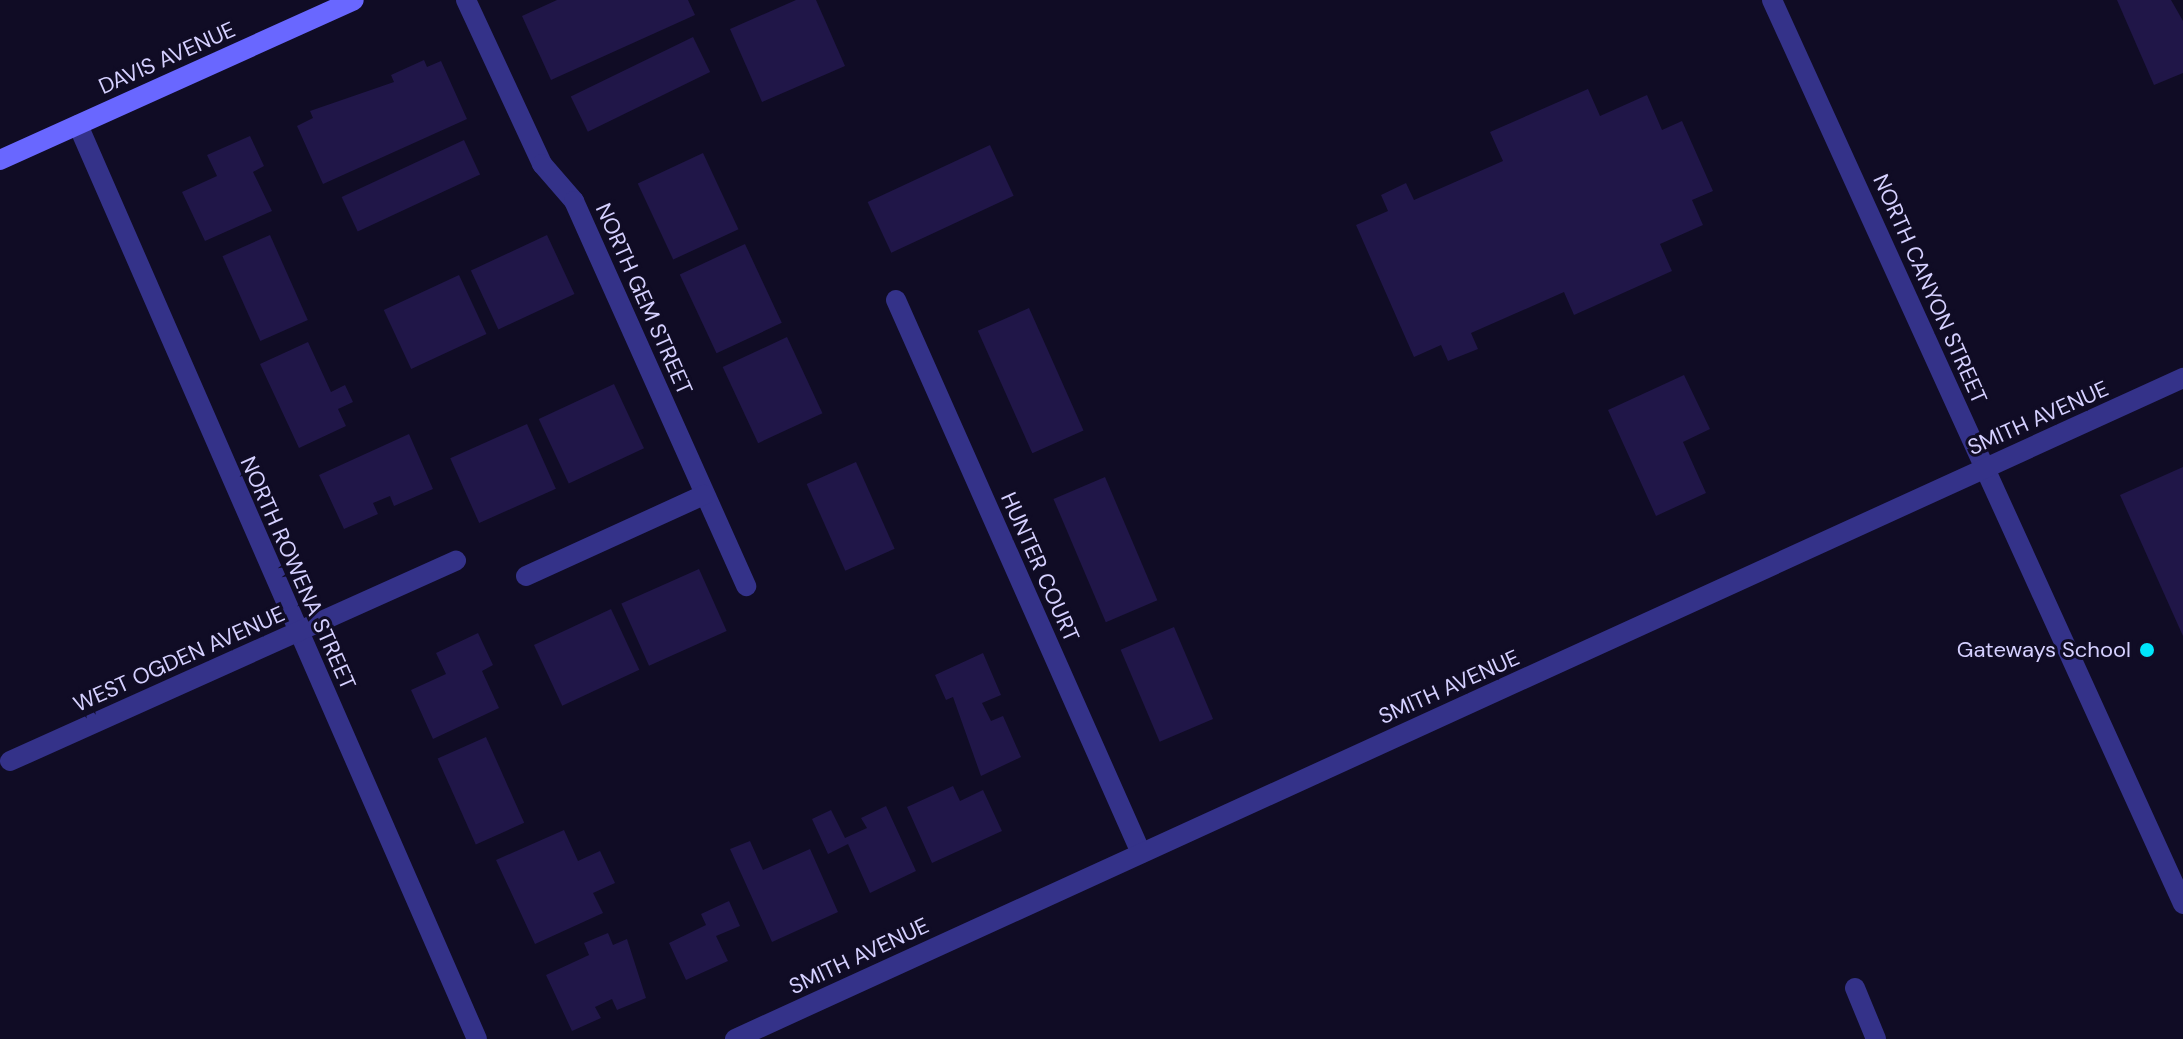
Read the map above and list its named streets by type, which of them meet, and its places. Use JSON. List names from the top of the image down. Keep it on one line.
{"streets":{"street":["DAVIS AVENUE","NORTH CANYON STREET","NORTH GEM STREET","SMITH AVENUE","HUNTER COURT","NORTH ROWENA STREET","WEST OGDEN AVENUE"]},"crossings":[["DAVIS AVENUE","NORTH ROWENA STREET"],["NORTH CANYON STREET","SMITH AVENUE"],["SMITH AVENUE","HUNTER COURT"],["NORTH ROWENA STREET","WEST OGDEN AVENUE"]],"places":["Gateways School"]}
